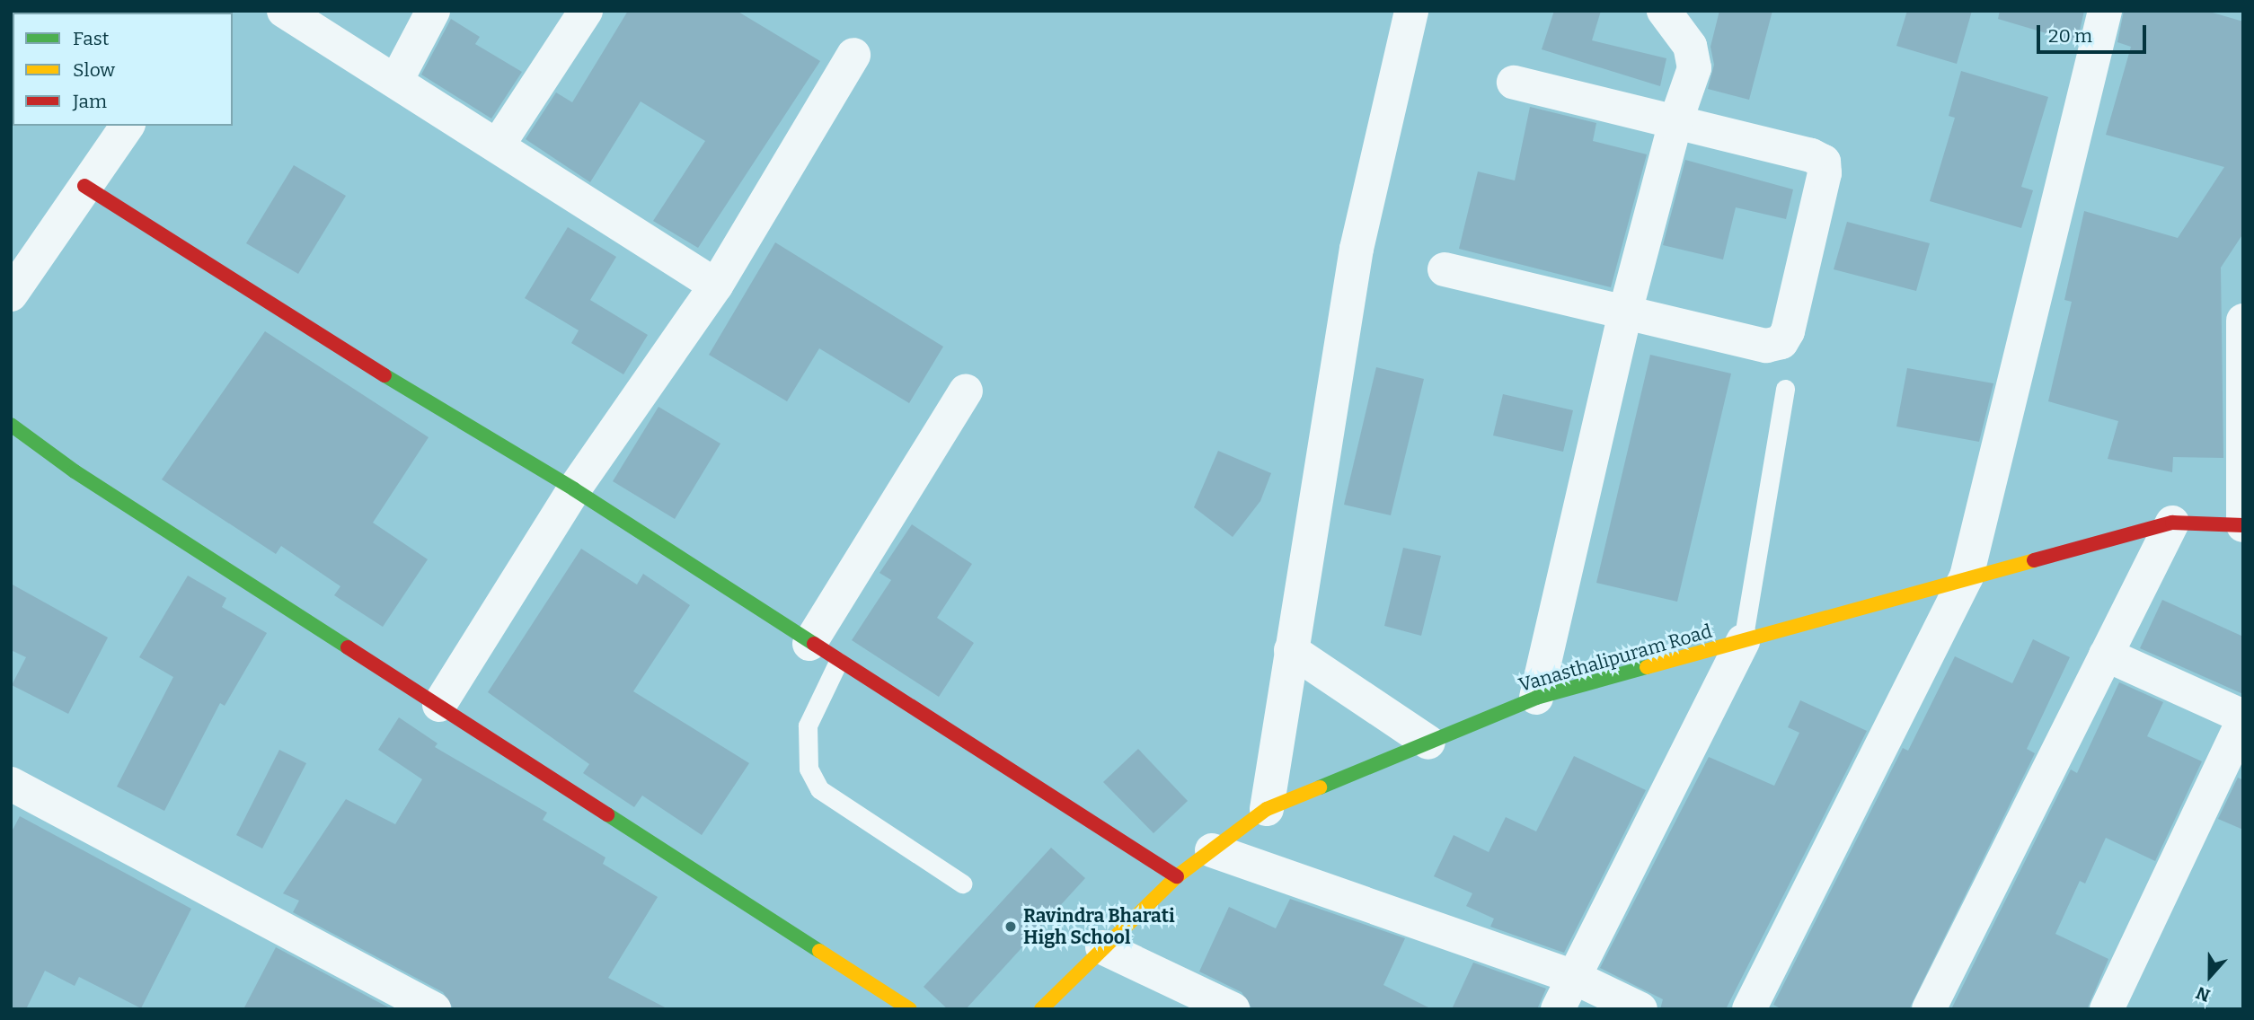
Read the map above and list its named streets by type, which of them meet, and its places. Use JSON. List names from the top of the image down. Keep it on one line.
{"streets":{"street":["Vanasthalipuram Road"]},"places":["Ravindra Bharati High School"],"legend":["Fast","Slow","Jam"],"scale_bar":"20 m","north":"bottom"}
